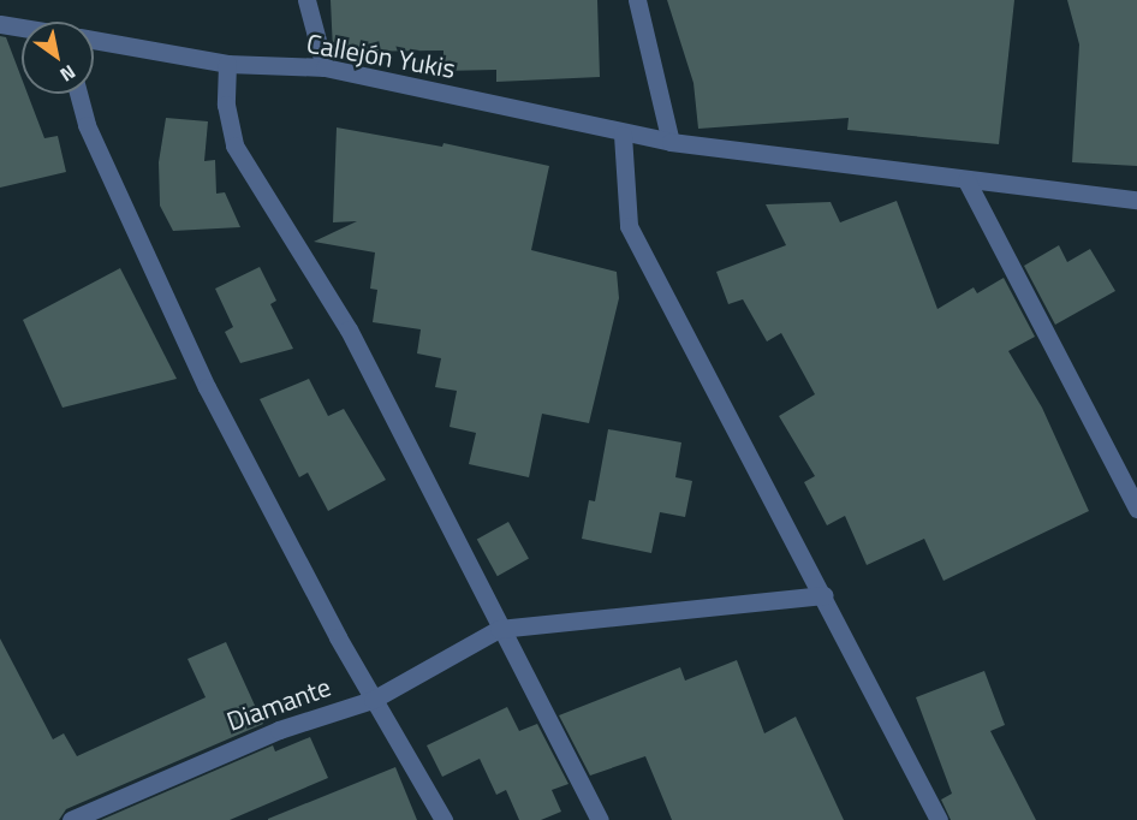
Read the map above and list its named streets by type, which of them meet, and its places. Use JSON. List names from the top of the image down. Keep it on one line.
{"streets":{"street":["Callejón Yukis","Diamante"]},"north":"bottom right"}
